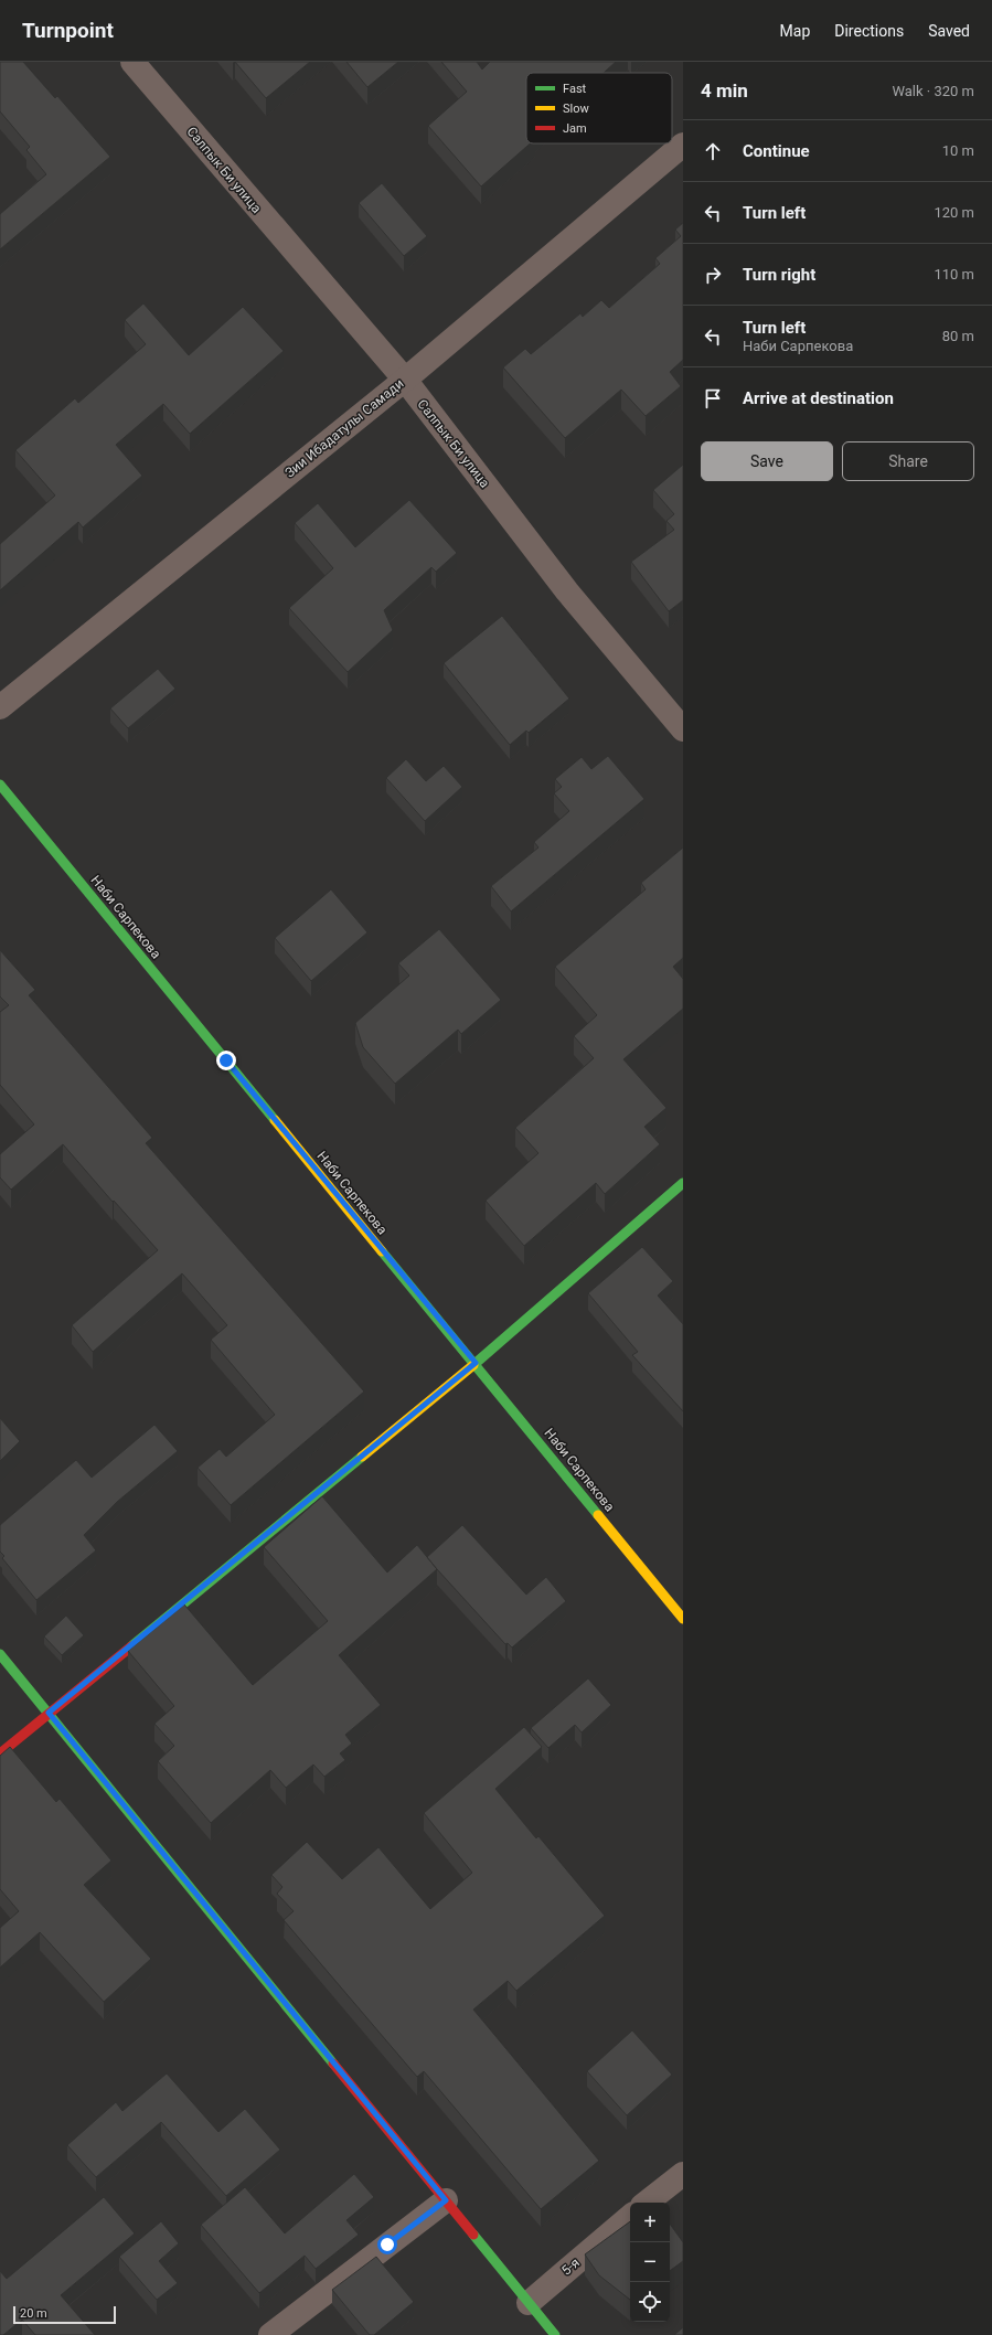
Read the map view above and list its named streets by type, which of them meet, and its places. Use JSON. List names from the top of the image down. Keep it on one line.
{"streets":{"street":["Салпык Би улица","Зии Ибадатулы Самади","Наби Сарпекова","5-я"]},"crossings":[["Салпык Би улица","Зии Ибадатулы Самади"]],"legend":["Fast","Slow","Jam"],"scale_bar":"20 m","page":{"header":"Turnpoint","nav":["Map","Directions","Saved"],"heading":["4 min","Walk · 320 m"],"list":[["Continue","10 m"],["Turn left","120 m"],["Turn right","110 m"],["Turn left","Наби Сарпекова","80 m"],"Arrive at destination"],"buttons":["Save","Share"],"map_buttons":["+","−"],"scale":"20 m"}}
